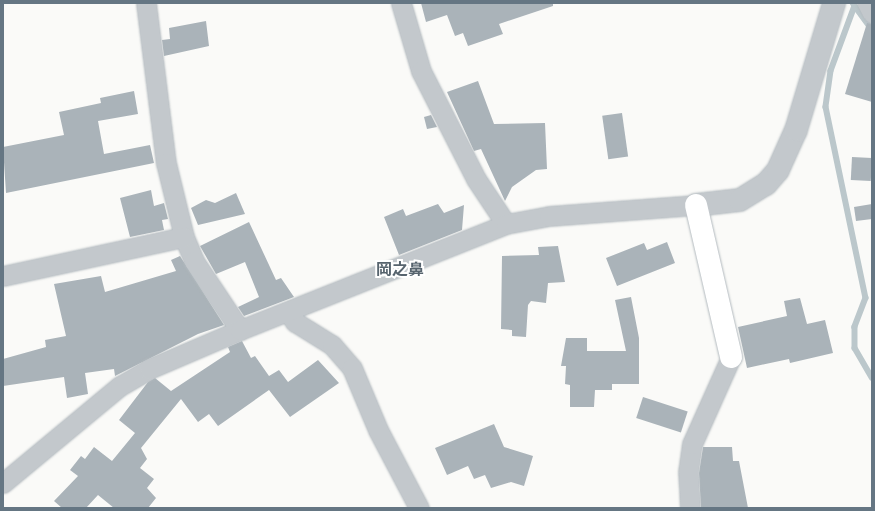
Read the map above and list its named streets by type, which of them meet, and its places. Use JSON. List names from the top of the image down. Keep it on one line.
{"districts":["岡之鼻"]}
